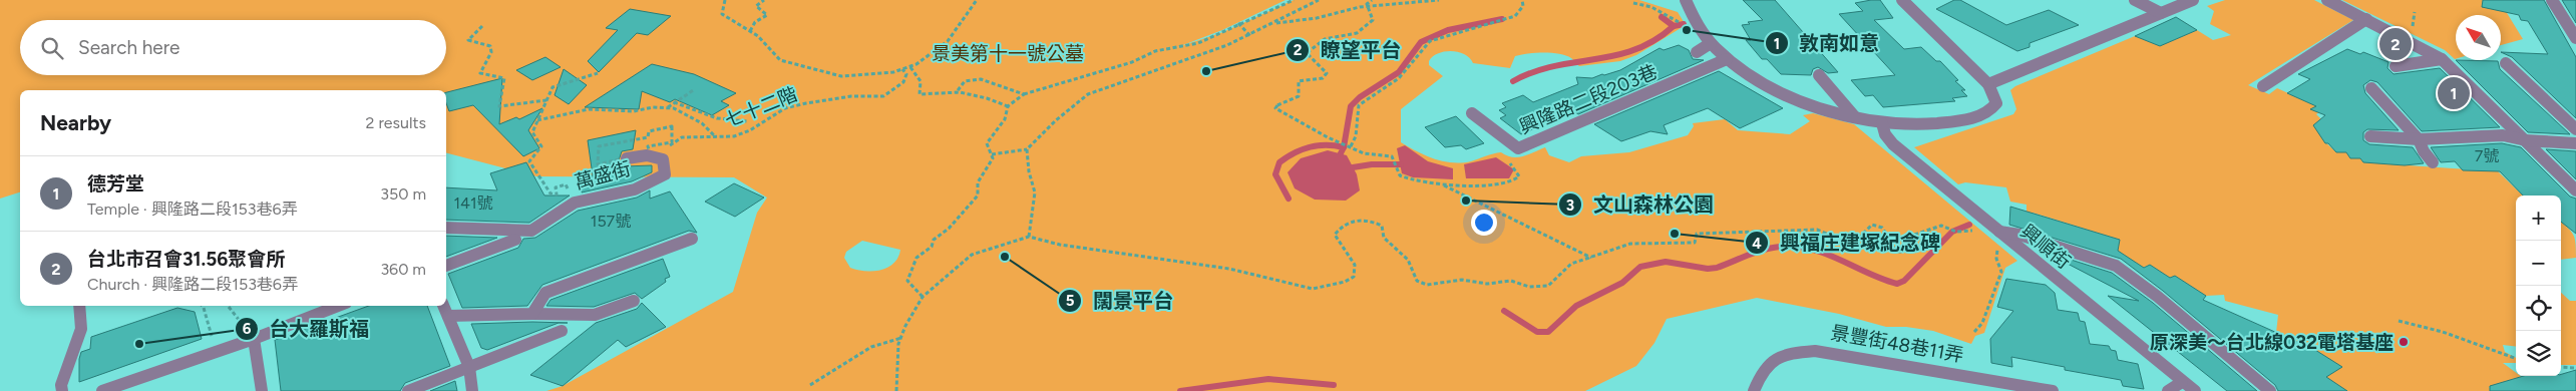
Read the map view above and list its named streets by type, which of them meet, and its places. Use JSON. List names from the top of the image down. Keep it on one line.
{"streets":{"street":["興隆路二段203巷","萬盛街","興順街","景豐街48巷11弄"],"path":["七十二階"]},"crossings":[["七十二階","萬盛街"]],"parks":["景美第十一號公墓"],"places":["敦南如意","瞭望平台","文山森林公園","興福庄建塚紀念碑","闊景平台","原深美～台北線032電塔基座","台大羅斯福"],"house_numbers":["7號","141號","157號"],"north":"top left","page":{"search":"Search here","pins":["2","1"],"heading":["Nearby","2 results"],"list":[{"mark":"1","name":"德芳堂","note":"Temple · 興隆路二段153巷6弄","value":"350 m"},{"mark":"2","name":"台北市召會31.56聚會所","note":"Church · 興隆路二段153巷6弄","value":"360 m"}],"map_buttons":["+","−"]}}
